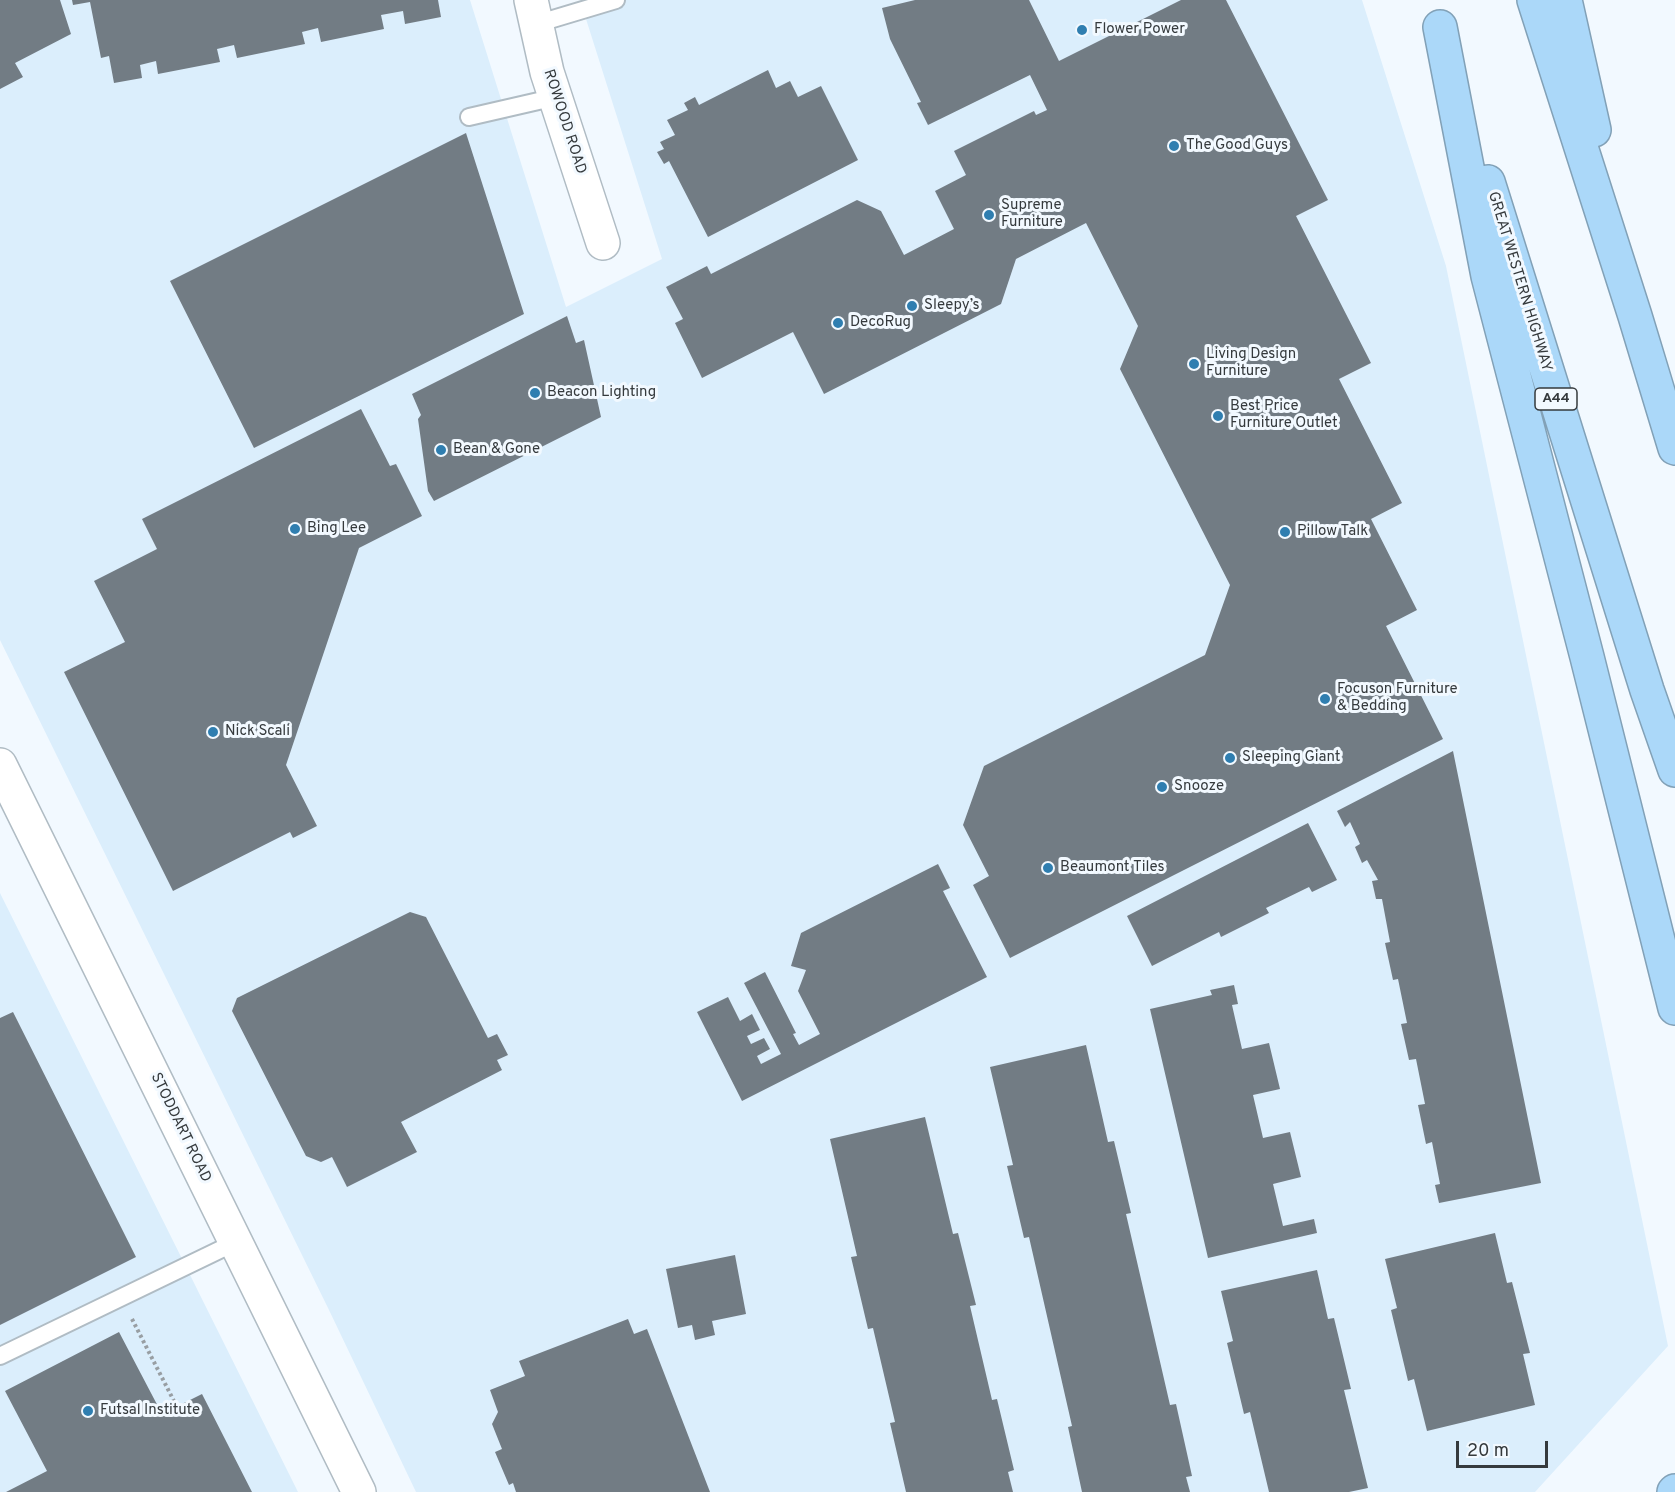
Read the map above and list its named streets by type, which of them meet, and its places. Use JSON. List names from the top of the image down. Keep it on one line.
{"streets":{"highway":["GREAT WESTERN HIGHWAY","A44"],"street":["ROWOOD ROAD","STODDART ROAD"]},"places":["Flower Power","The Good Guys","Supreme Furniture","Sleepy’s","DecoRug","Living Design Furniture","Beacon Lighting","Best Price Furniture Outlet","Bean & Gone","Bing Lee","Pillow Talk","Focuson Furniture & Bedding","Nick Scali","Sleeping Giant","Snooze","Beaumont Tiles","Futsal Institute"],"scale_bar":"20 m"}
